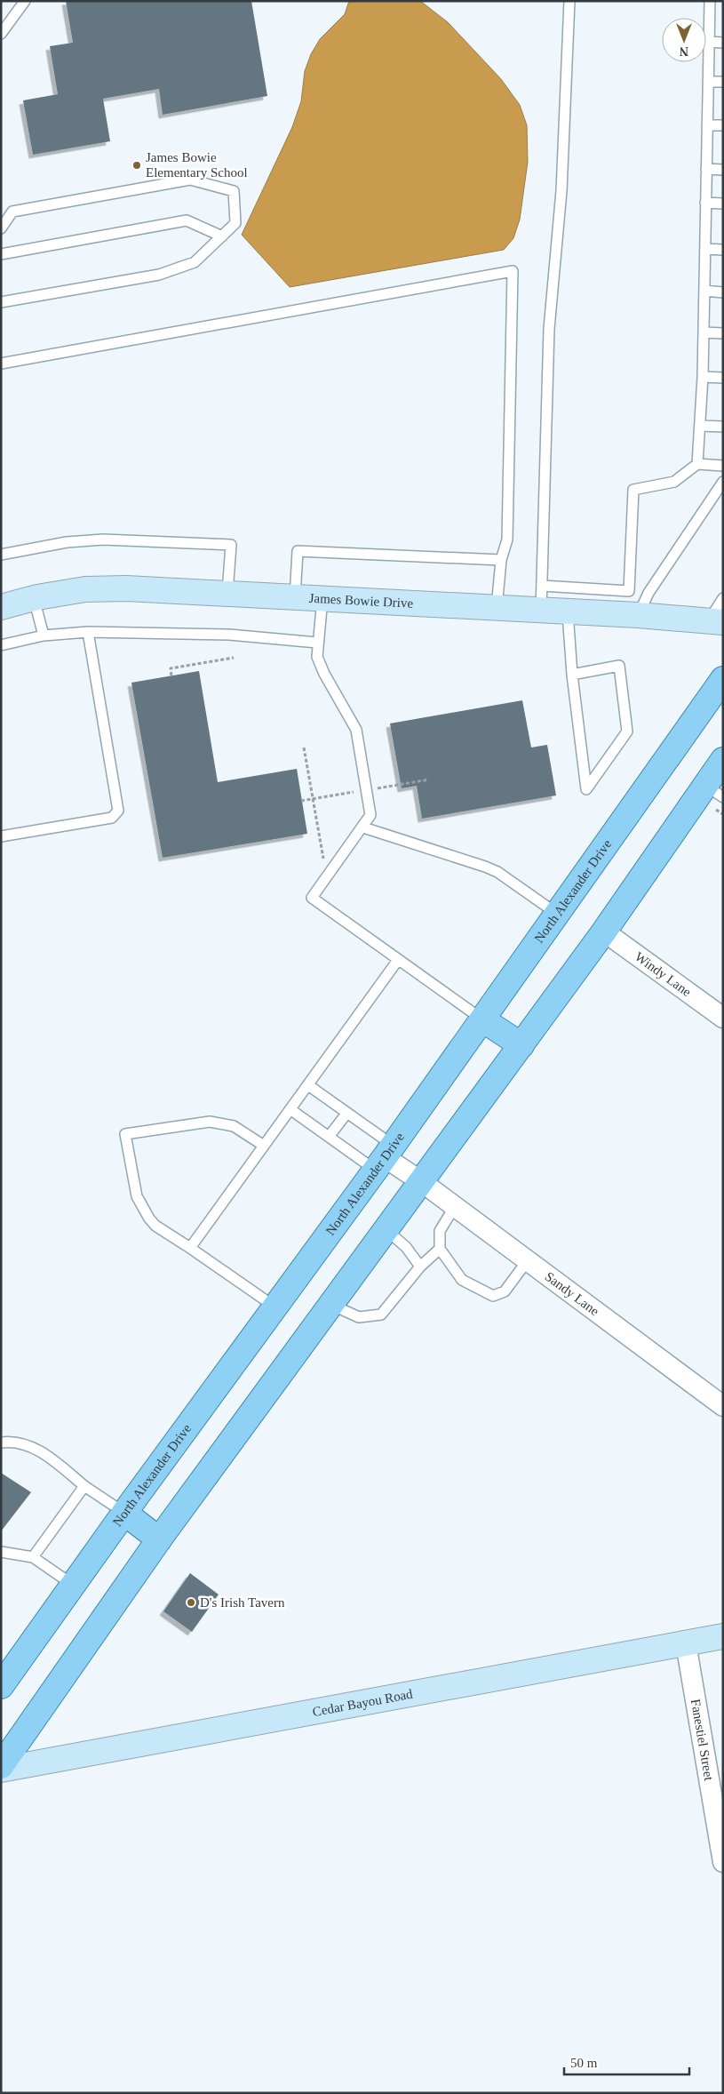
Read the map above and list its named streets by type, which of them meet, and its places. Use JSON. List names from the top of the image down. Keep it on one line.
{"streets":{"main road":["North Alexander Drive"],"street":["James Bowie Drive","Windy Lane","Sandy Lane","Cedar Bayou Road","Fanestiel Street"]},"crossings":[["North Alexander Drive","Sandy Lane"],["Cedar Bayou Road","Fanestiel Street"]],"places":["James Bowie Elementary School","D's Irish Tavern"],"scale_bar":"50 m","north":"bottom"}
